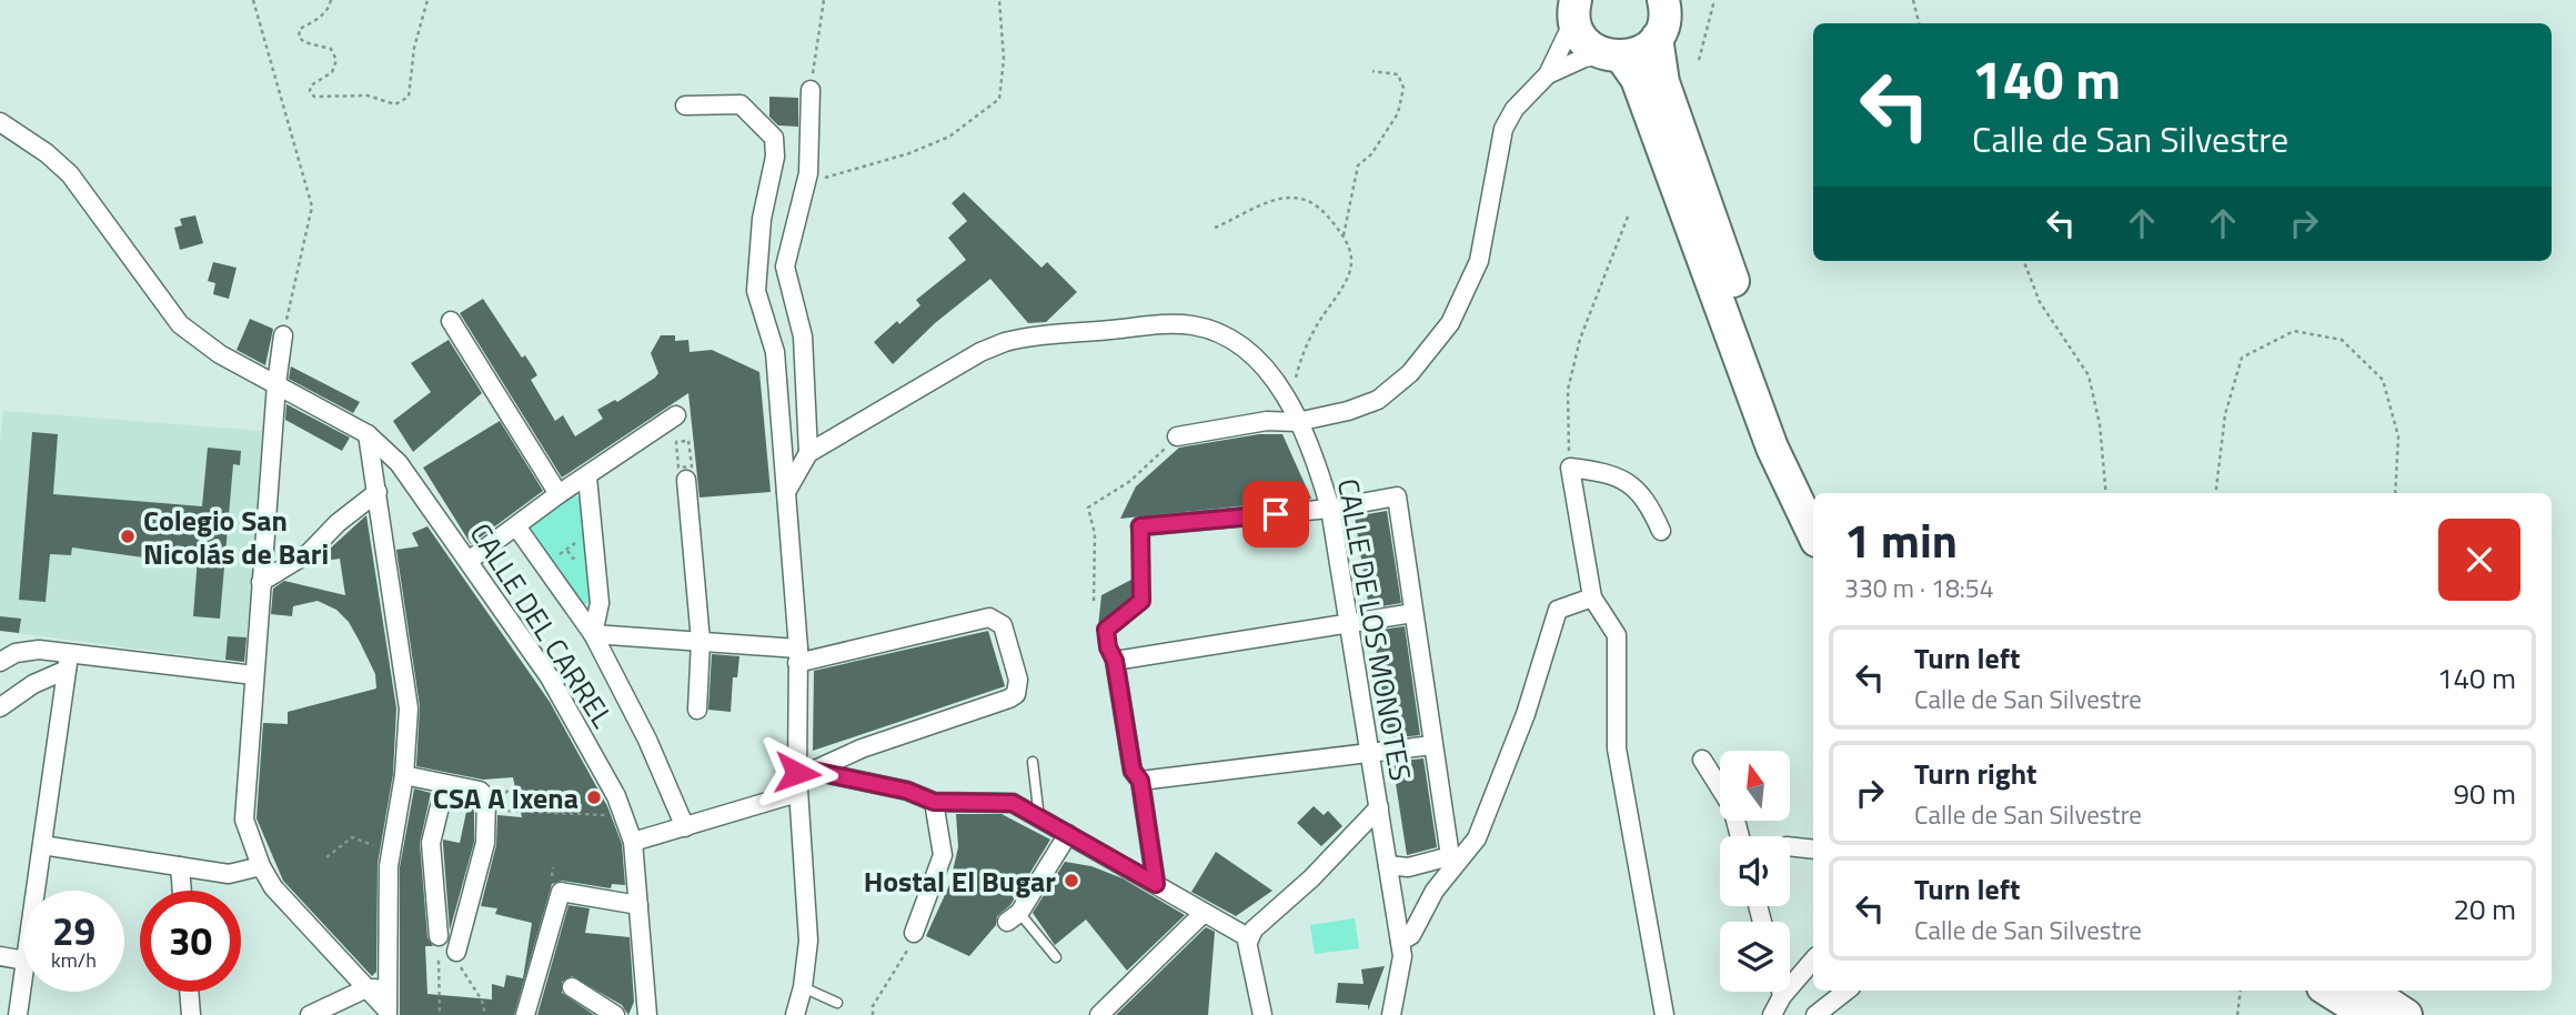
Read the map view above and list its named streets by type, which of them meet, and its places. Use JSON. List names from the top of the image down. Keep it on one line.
{"streets":{"street":["CALLE DEL CARREL","CALLE DE LOS MONOTES"]},"places":["Colegio San Nicolás de Bari","CSA A Ixena","Hostal El Bugar"],"north":"top","page":{"turn":["140 m","Calle de San Silvestre"],"heading":["1 min","330 m · 18:54"],"list":[{"name":"Turn left","note":"Calle de San Silvestre","value":"140 m"},{"name":"Turn right","note":"Calle de San Silvestre","value":"90 m"},{"name":"Turn left","note":"Calle de San Silvestre","value":"20 m"}],"speed":"29 km/h","limit":"30"}}
